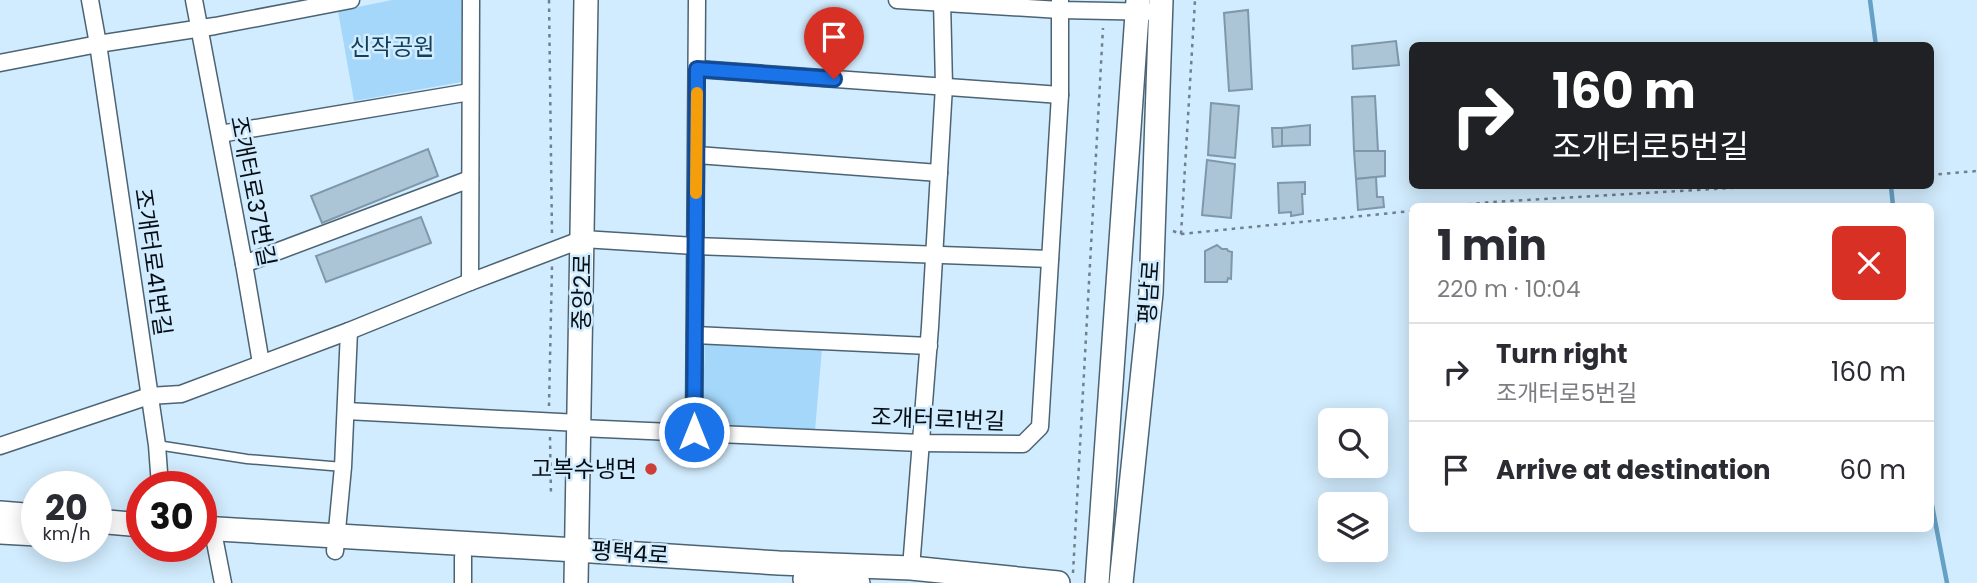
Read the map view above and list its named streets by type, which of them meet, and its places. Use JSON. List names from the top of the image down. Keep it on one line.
{"streets":{"street":["조개터로37번길","조개터로41번길","중앙2로","평남로","조개터로1번길","평택4로"]},"crossings":[["중앙2로","조개터로1번길"],["중앙2로","평택4로"]],"parks":["신작공원"],"places":["고복수냉면"],"page":{"turn":["160 m","조개터로5번길"],"heading":["1 min","220 m · 10:04"],"list":[{"name":"Turn right","note":"조개터로5번길","value":"160 m"},{"name":"Arrive at destination","value":"60 m"}],"speed":"20 km/h","limit":"30"}}
